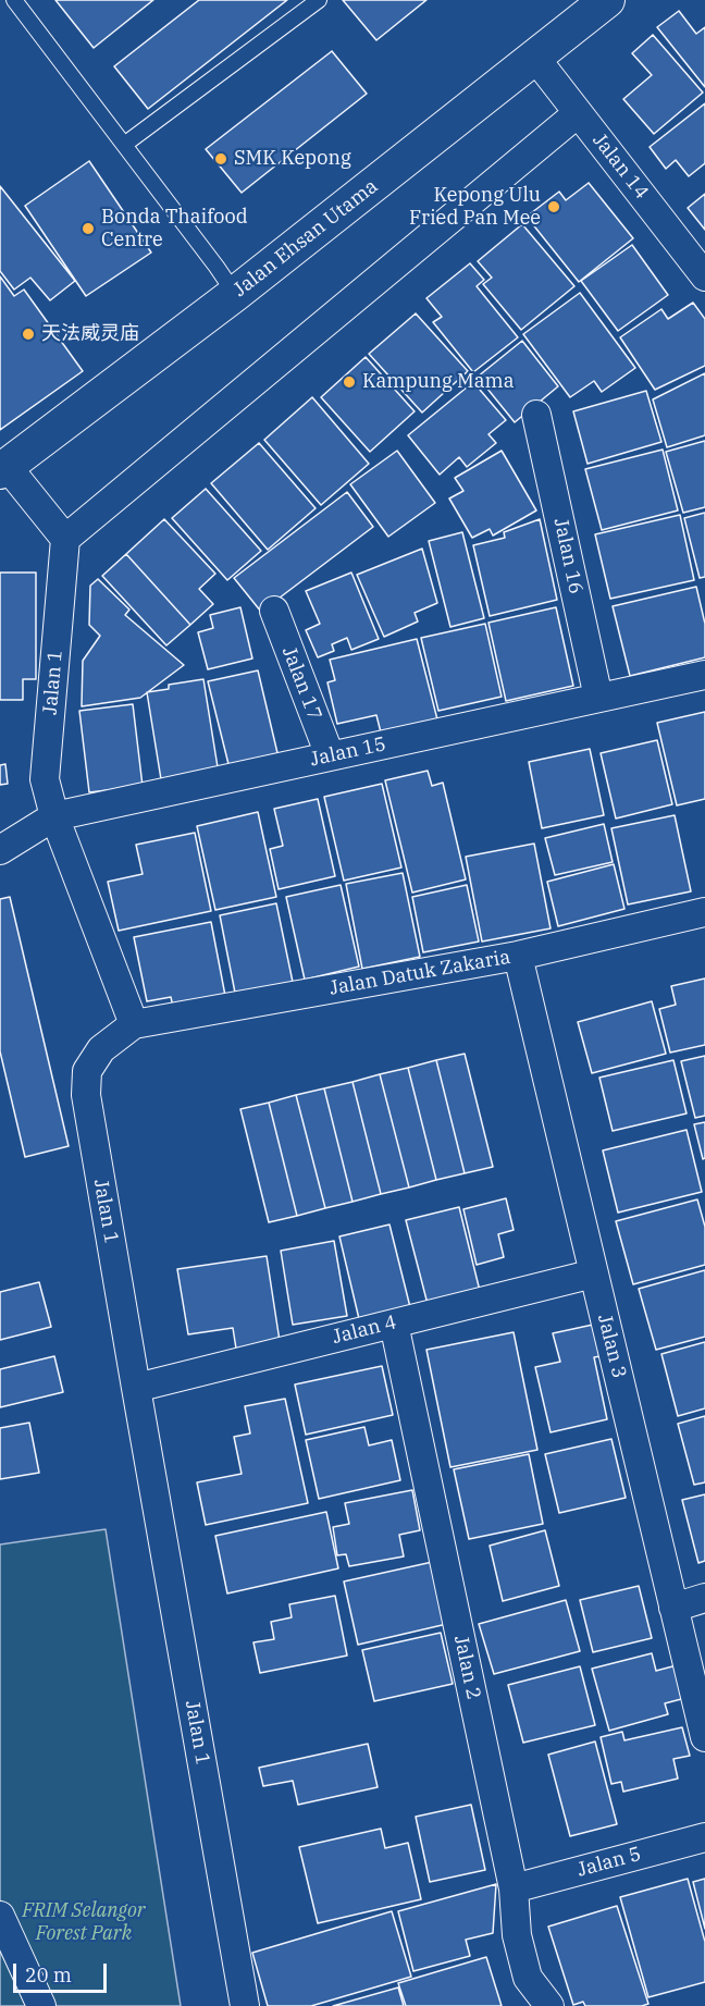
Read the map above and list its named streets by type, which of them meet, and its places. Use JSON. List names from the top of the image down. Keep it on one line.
{"streets":{"street":["Jalan 14","Jalan Ehsan Utama","Jalan 16","Jalan 1","Jalan 17","Jalan 15","Jalan Datuk Zakaria","Jalan 4","Jalan 3","Jalan 2","Jalan 5"]},"crossings":[["Jalan 14","Jalan Ehsan Utama"],["Jalan 16","Jalan 15"],["Jalan 1","Jalan 15"],["Jalan 1","Jalan Datuk Zakaria"],["Jalan 1","Jalan 4"],["Jalan 17","Jalan 15"],["Jalan Datuk Zakaria","Jalan 3"],["Jalan 4","Jalan 3"],["Jalan 4","Jalan 2"],["Jalan 2","Jalan 5"]],"parks":["FRIM Selangor Forest Park"],"places":["SMK Kepong","Kepong Ulu Fried Pan Mee","Bonda Thaifood Centre","天法威灵庙","Kampung Mama"],"scale_bar":"20 m"}
